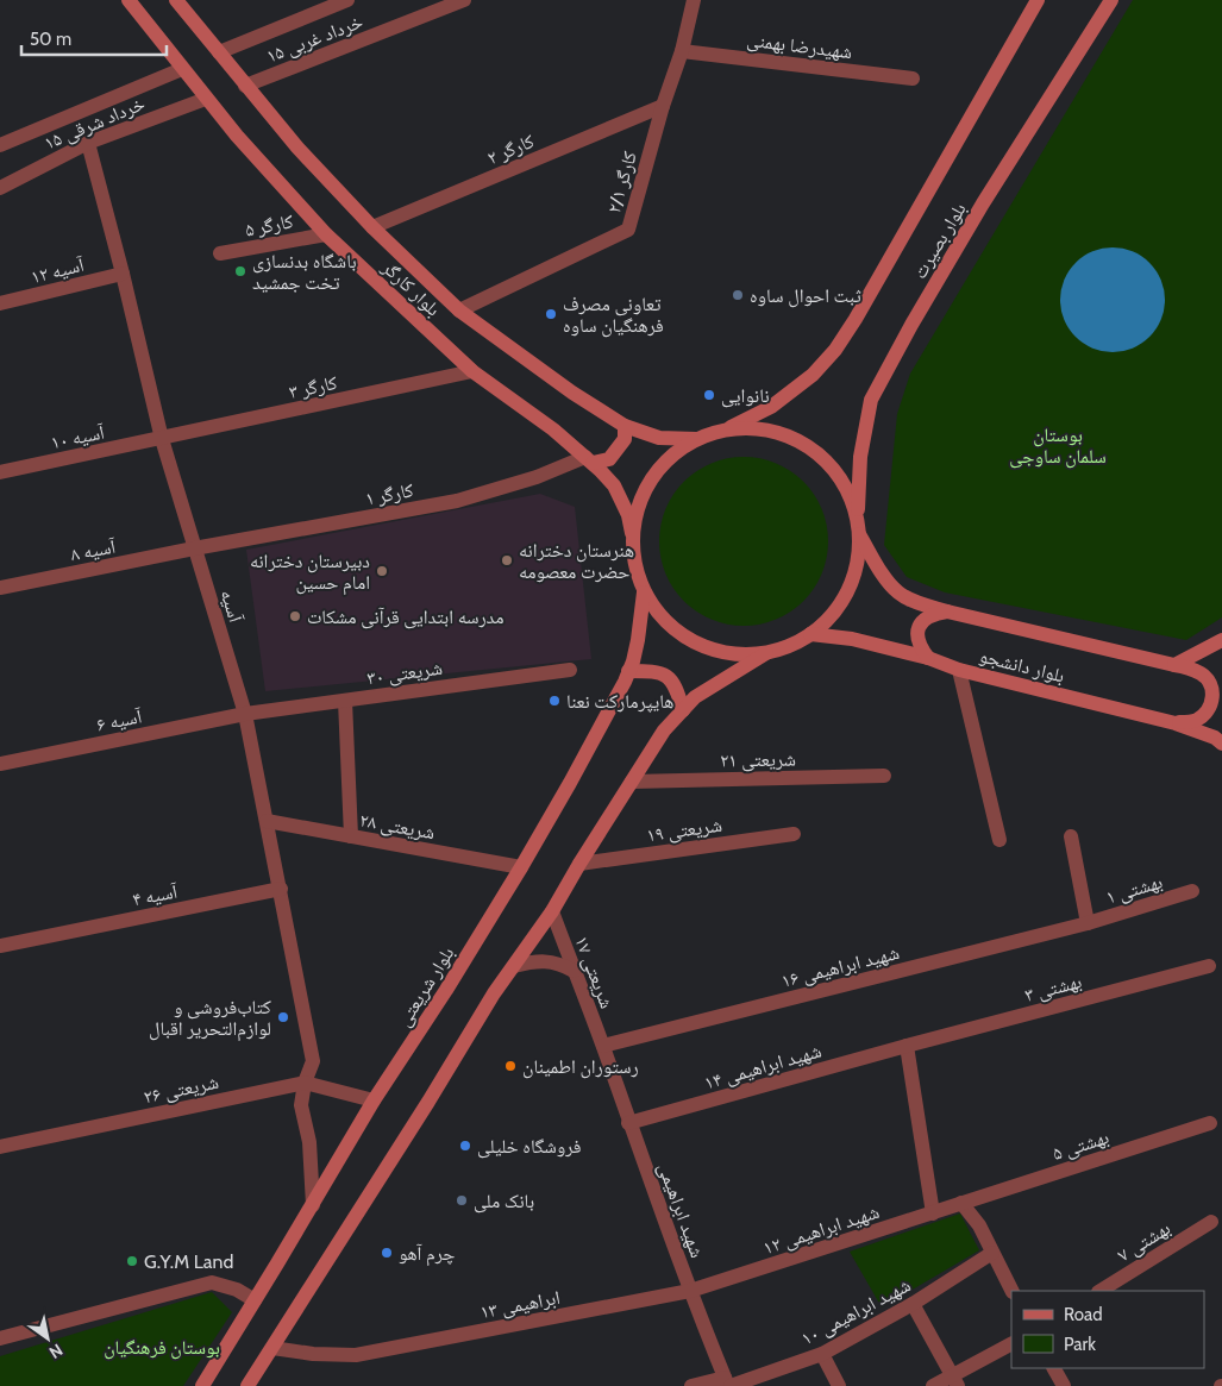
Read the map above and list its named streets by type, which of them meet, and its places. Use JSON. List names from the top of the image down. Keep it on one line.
{"streets":{"main road":["بلوار بصیرت","بلوار کارگر","بلوار دانشجو","بلوار شریعتی"],"street":["۱۵ خرداد غربی","شهیدرضا بهمنی","۱۵ خرداد شرقی","کارگر ۲","کارگر ۲/۱","کارگر ۵","آسیه ۱۲","کارگر ۳","آسیه ۱۰","کارگر ۱","آسیه ۸","آسیه","شریعتی ۳۰","آسیه ۶","شریعتی ۲۱","شریعتی ۲۸","شریعتی ۱۹","بهشتی ۱","آسیه ۴","شهید ابراهیمی ۱۶","شریعتی ۱۷","بهشتی ۳","شهید ابراهیمی ۱۴","شریعتی ۲۶","بهشتی ۵","شهید ابراهیمی","شهید ابراهیمی ۱۲","بهشتی ۷","ابراهیمی ۱۳","شهید ابراهیمی ۱۰"]},"crossings":[["۱۵ خرداد غربی","بلوار کارگر"],["شهیدرضا بهمنی","کارگر ۲/۱"],["۱۵ خرداد شرقی","بلوار کارگر"],["۱۵ خرداد شرقی","آسیه"],["کارگر ۲","کارگر ۲/۱"],["کارگر ۲","بلوار کارگر"],["کارگر ۲/۱","بلوار کارگر"],["کارگر ۵","بلوار کارگر"],["بلوار بصیرت","بلوار دانشجو"],["آسیه ۱۲","آسیه"],["بلوار کارگر","کارگر ۳"],["بلوار کارگر","کارگر ۱"],["کارگر ۳","آسیه ۱۰"],["کارگر ۳","آسیه"],["آسیه ۱۰","آسیه"],["کارگر ۱","آسیه ۸"],["کارگر ۱","آسیه"],["آسیه ۸","آسیه"],["آسیه","شریعتی ۳۰"],["آسیه","آسیه ۶"],["آسیه","شریعتی ۲۸"],["آسیه","آسیه ۴"],["آسیه","شریعتی ۲۶"],["شریعتی ۳۰","آسیه ۶"],["شریعتی ۲۸","بلوار شریعتی"],["بهشتی ۱","شهید ابراهیمی ۱۶"],["شهید ابراهیمی ۱۶","شریعتی ۱۷"],["شهید ابراهیمی ۱۶","شهید ابراهیمی"],["شریعتی ۱۷","شهید ابراهیمی"],["بلوار شریعتی","شریعتی ۲۶"],["بهشتی ۳","شهید ابراهیمی ۱۴"],["شهید ابراهیمی ۱۴","شهید ابراهیمی"],["بهشتی ۵","شهید ابراهیمی ۱۲"],["شهید ابراهیمی","شهید ابراهیمی ۱۲"],["شهید ابراهیمی","ابراهیمی ۱۳"],["شهید ابراهیمی","شهید ابراهیمی ۱۰"],["شهید ابراهیمی ۱۲","ابراهیمی ۱۳"]],"parks":["بوستان سلمان ساوجی","بوستان فرهنگیان"],"places":["باشگاه بدنسازی تخت جمشید","ثبت احوال ساوه","تعاونی مصرف فرهنگیان ساوه","نانوایی","هنرستان دخترانه حضرت معصومه","دبیرستان دخترانه امام حسین","مدرسه ابتدایی قرآنی مشکات","هایپرمارکت نعنا","کتاب‌فروشی و لوازم‌التحریر اقبال","رستوران اطمینان","فروشگاه خلیلی","بانک ملی","چرم آهو","G.Y.M Land"],"legend":["Road","Park"],"scale_bar":"50 m","north":"bottom right"}
